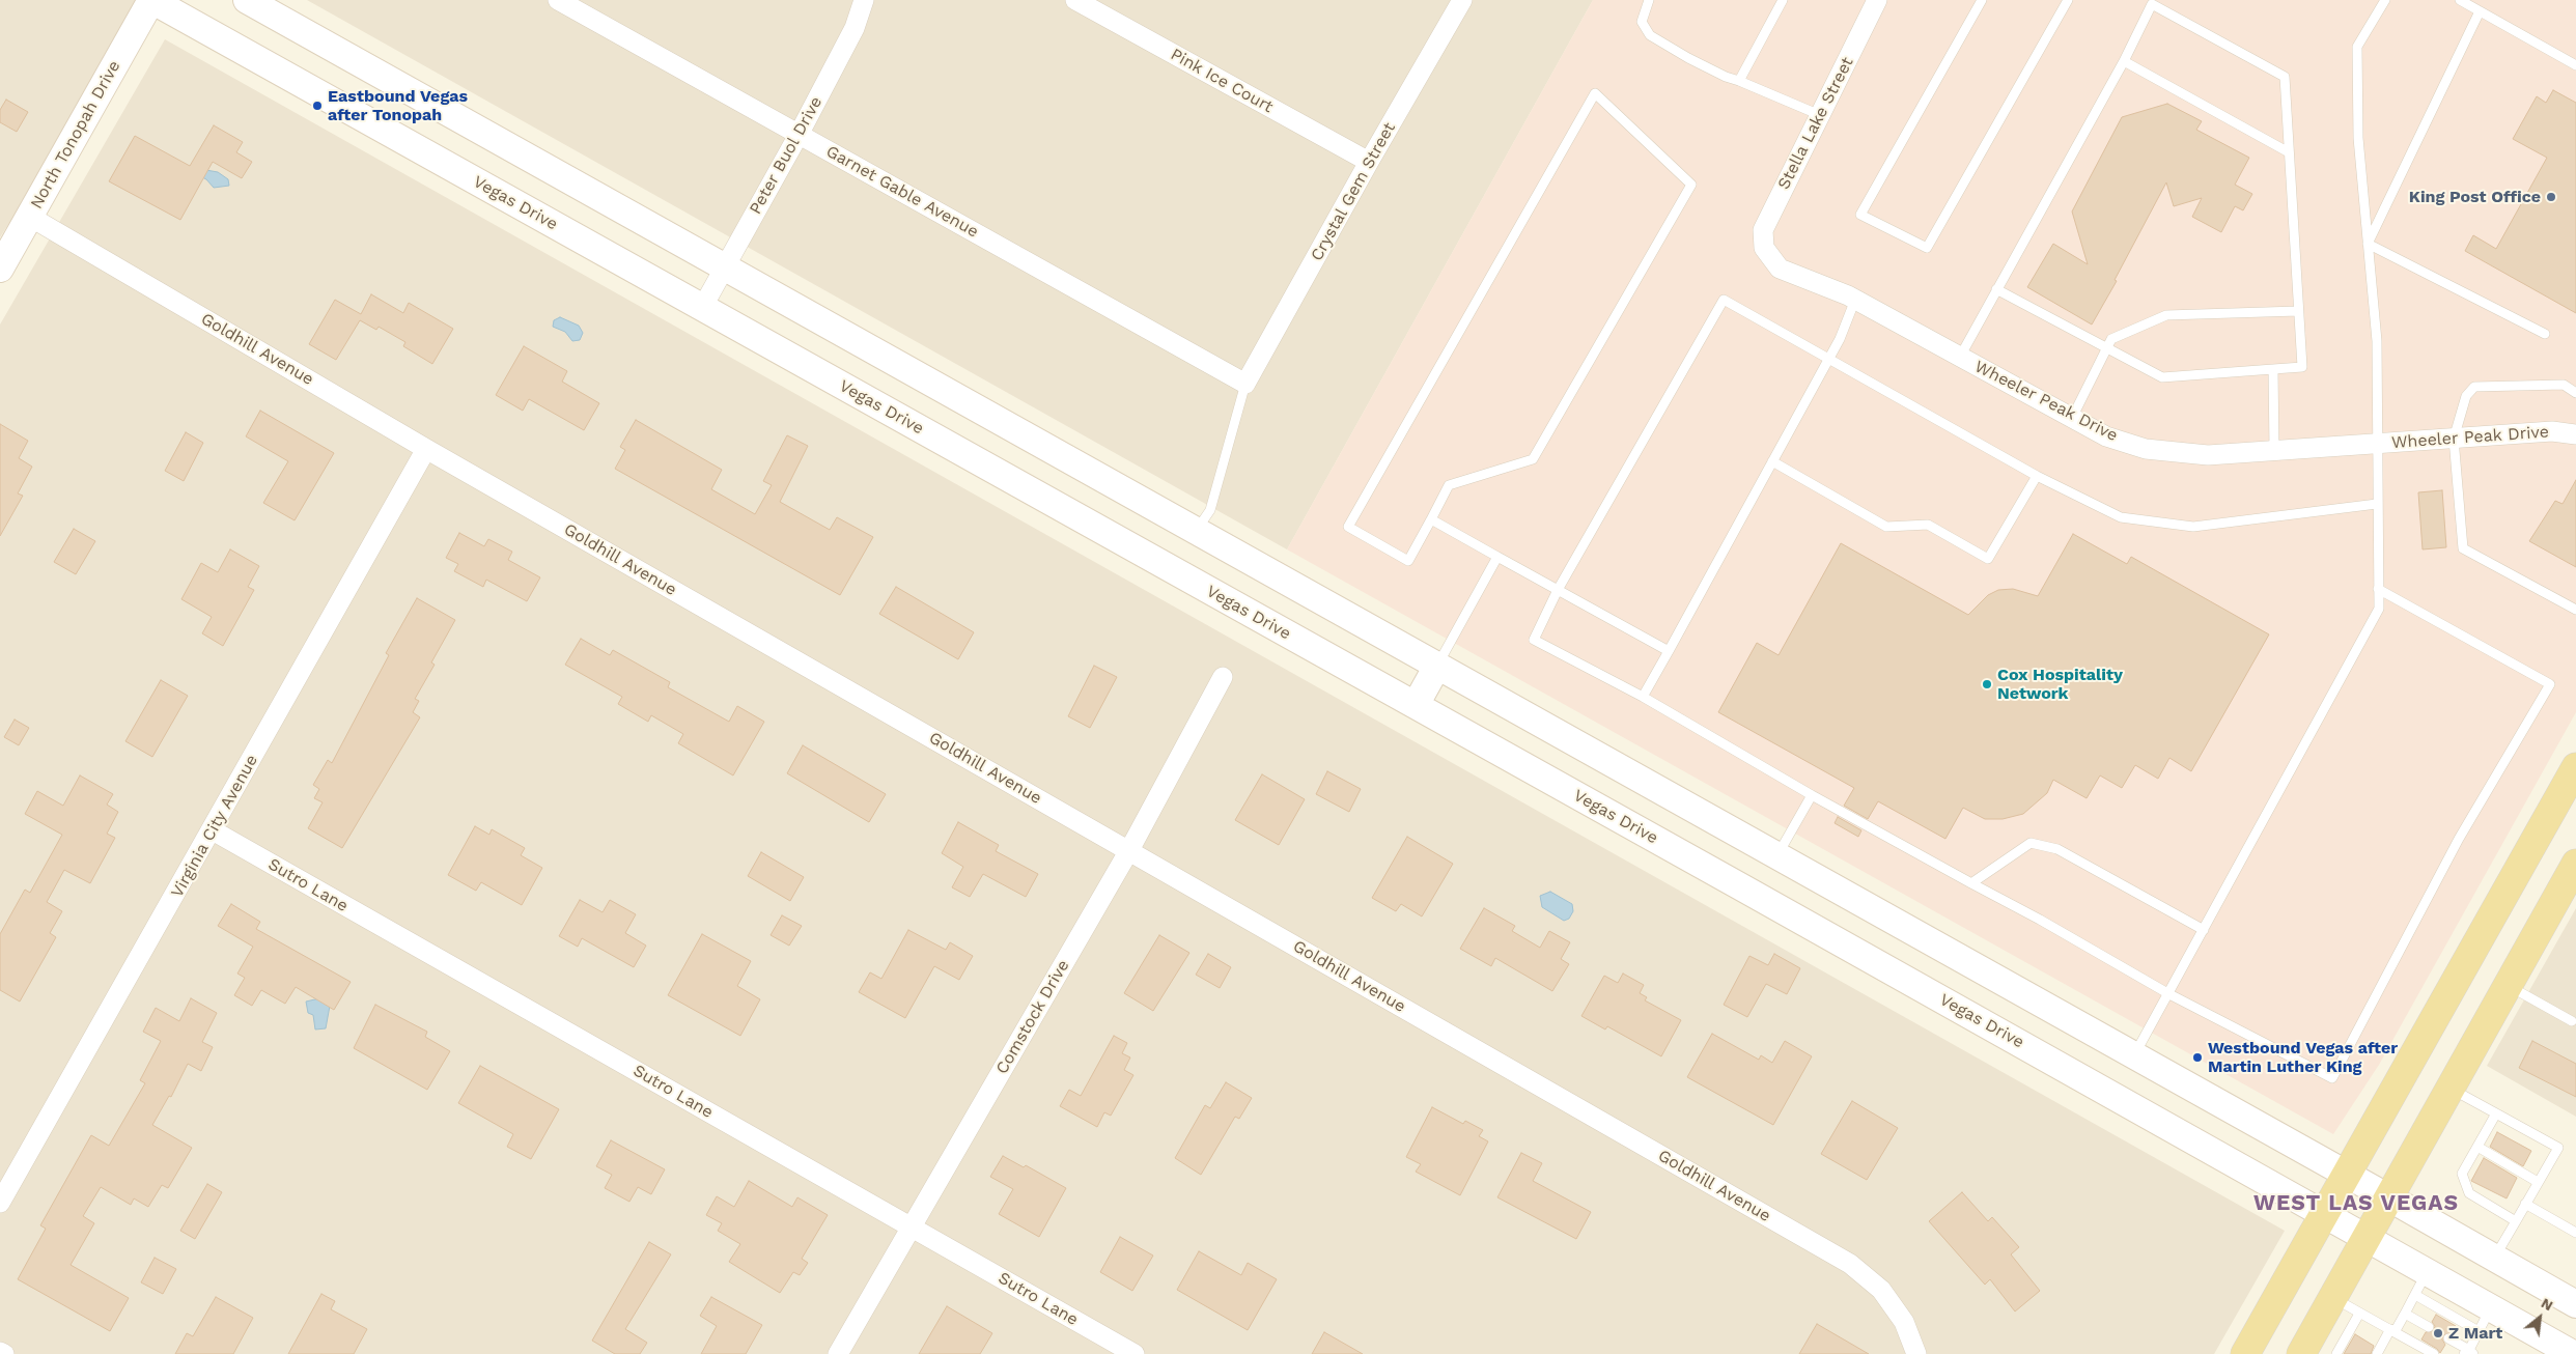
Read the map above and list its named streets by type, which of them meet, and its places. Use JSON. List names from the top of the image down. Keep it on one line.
{"streets":{"main road":["North Tonopah Drive","Vegas Drive"],"street":["Pink Ice Court","Stella Lake Street","Peter Buol Drive","Garnet Gable Avenue","Crystal Gem Street","Goldhill Avenue","Wheeler Peak Drive","Virginia City Avenue","Sutro Lane","Comstock Drive"]},"crossings":[["Pink Ice Court","Crystal Gem Street"],["Stella Lake Street","Wheeler Peak Drive"],["North Tonopah Drive","Vegas Drive"],["North Tonopah Drive","Goldhill Avenue"],["Peter Buol Drive","Garnet Gable Avenue"],["Peter Buol Drive","Vegas Drive"],["Garnet Gable Avenue","Crystal Gem Street"],["Goldhill Avenue","Virginia City Avenue"],["Goldhill Avenue","Comstock Drive"],["Virginia City Avenue","Sutro Lane"],["Sutro Lane","Comstock Drive"]],"districts":["WEST LAS VEGAS"],"places":["Eastbound Vegas after Tonopah","King Post Office","Cox Hospitality Network","Westbound Vegas after Martin Luther King","Z Mart"],"north":"top right"}
